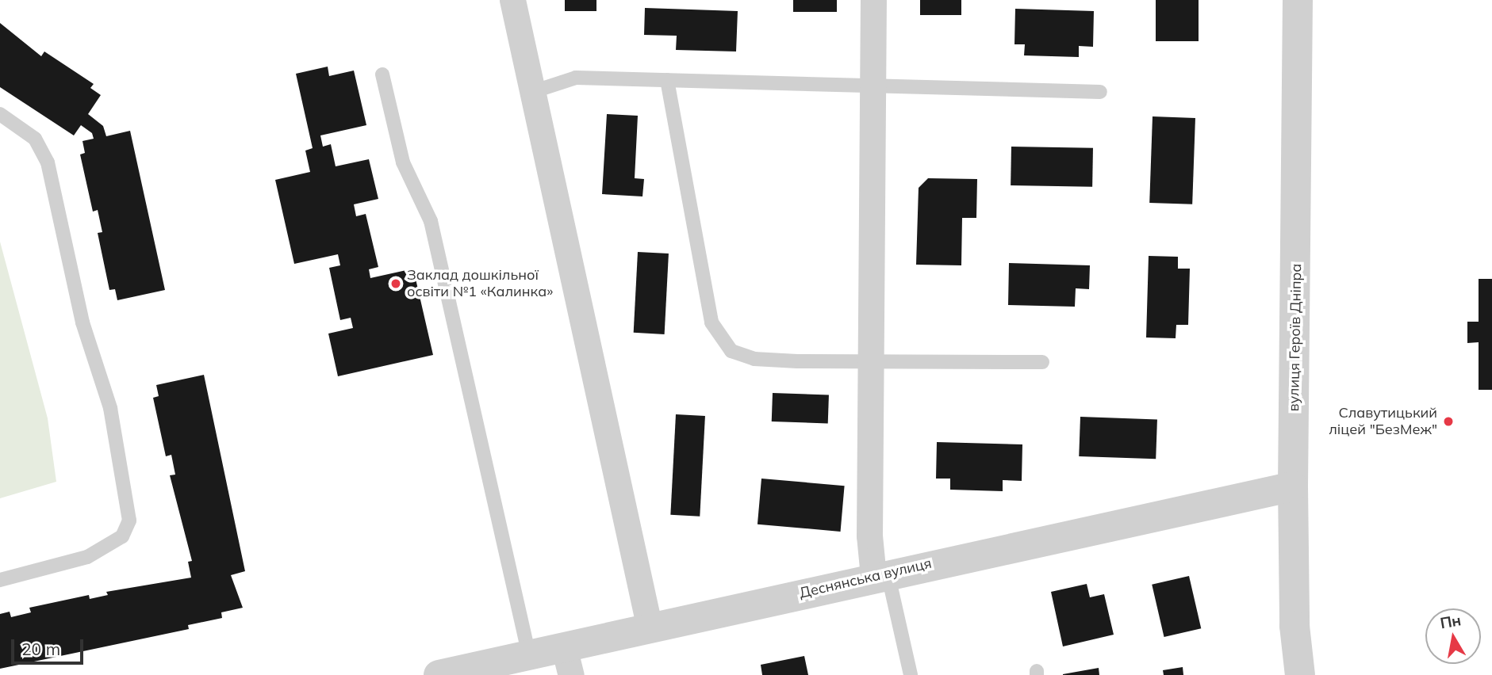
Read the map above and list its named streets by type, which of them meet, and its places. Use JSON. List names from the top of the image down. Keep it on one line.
{"streets":{"street":["вулиця Героїв Дніпра","Деснянська вулиця"]},"crossings":[["вулиця Героїв Дніпра","Деснянська вулиця"]],"places":["Заклад дошкільної освіти №1 «Калинка»","Славутицький ліцей \"БезМеж\""],"scale_bar":"20 m","north":"top"}
